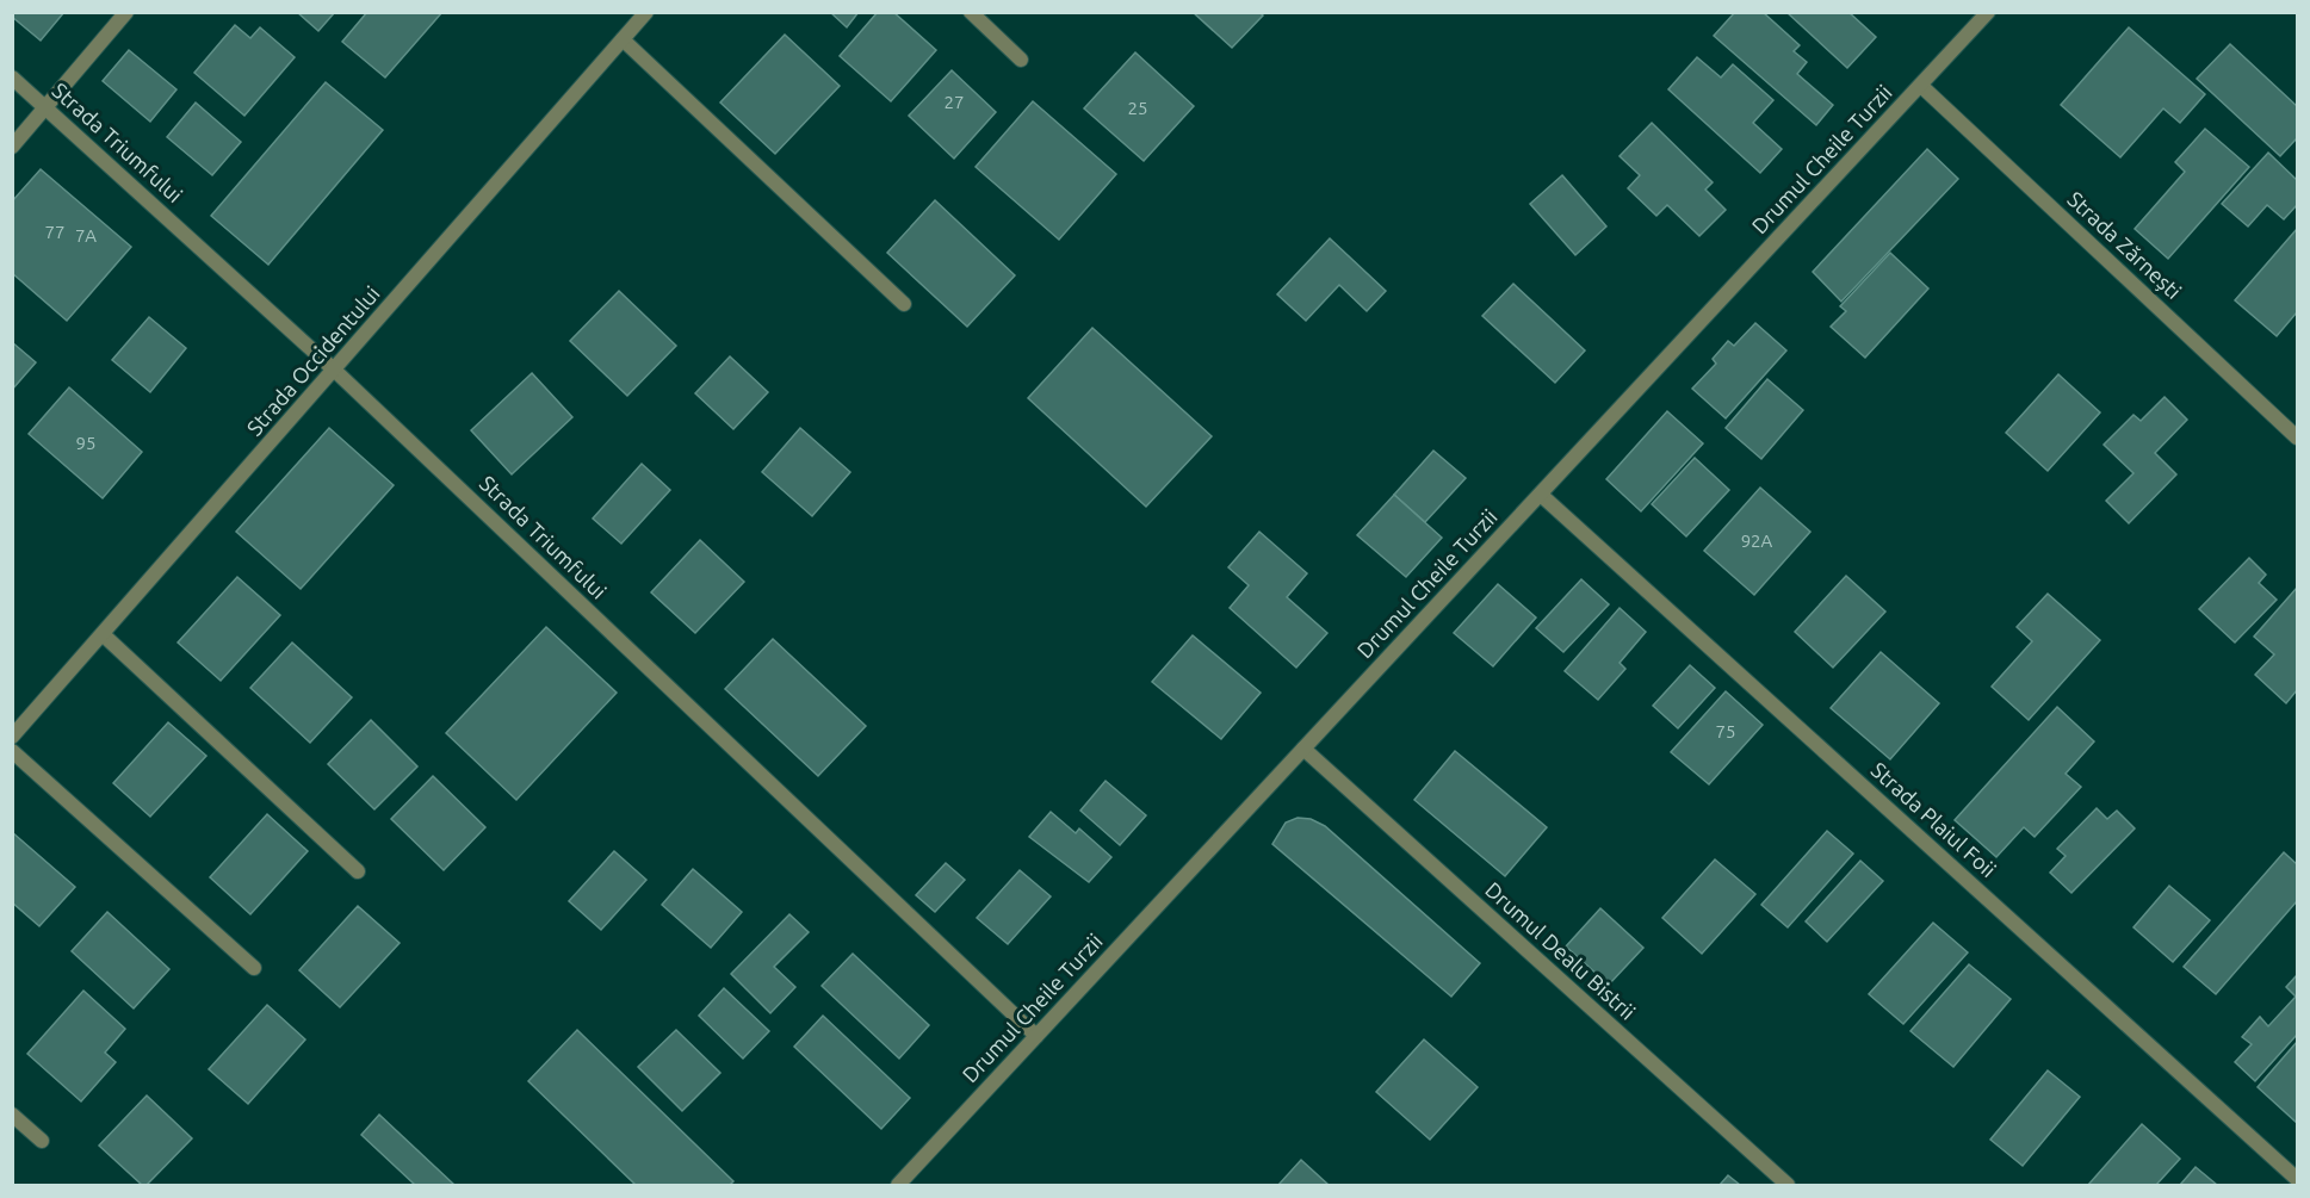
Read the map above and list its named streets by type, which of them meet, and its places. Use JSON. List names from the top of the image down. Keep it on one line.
{"streets":{"street":["Strada Triumfului","Drumul Cheile Turzii","Strada Zărnești","Strada Occidentului","Strada Plaiul Foii","Drumul Dealu Bistrii"]},"crossings":[["Strada Triumfului","Drumul Cheile Turzii"],["Strada Triumfului","Strada Occidentului"],["Drumul Cheile Turzii","Strada Zărnești"],["Drumul Cheile Turzii","Strada Plaiul Foii"],["Drumul Cheile Turzii","Drumul Dealu Bistrii"]],"house_numbers":["27","25","77","7A","95","92A","75"]}
